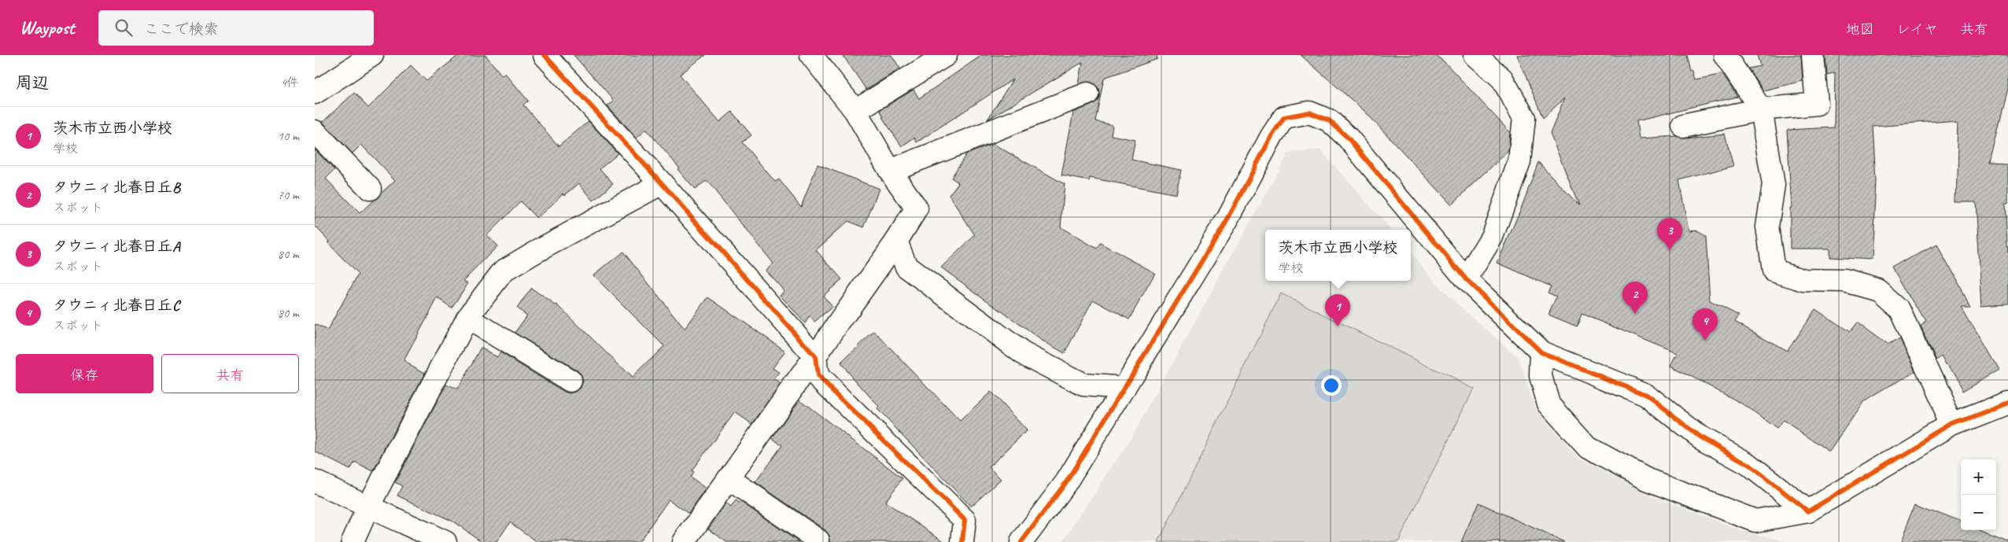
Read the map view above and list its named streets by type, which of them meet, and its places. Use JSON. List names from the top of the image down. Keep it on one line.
{"page":{"header":"Waypost","search":"ここで検索","nav":["地図","レイヤ","共有"],"heading":["周辺","4件"],"list":[{"mark":"1","name":"茨木市立西小学校","note":"学校","value":"10 m"},{"mark":"2","name":"タウニィ北春日丘B","note":"スポット","value":"70 m"},{"mark":"3","name":"タウニィ北春日丘A","note":"スポット","value":"80 m"},{"mark":"4","name":"タウニィ北春日丘C","note":"スポット","value":"80 m"}],"pins":["3","2","1","4"],"popup":["茨木市立西小学校","学校"],"buttons":["保存","共有"],"map_buttons":["+","−"]}}
